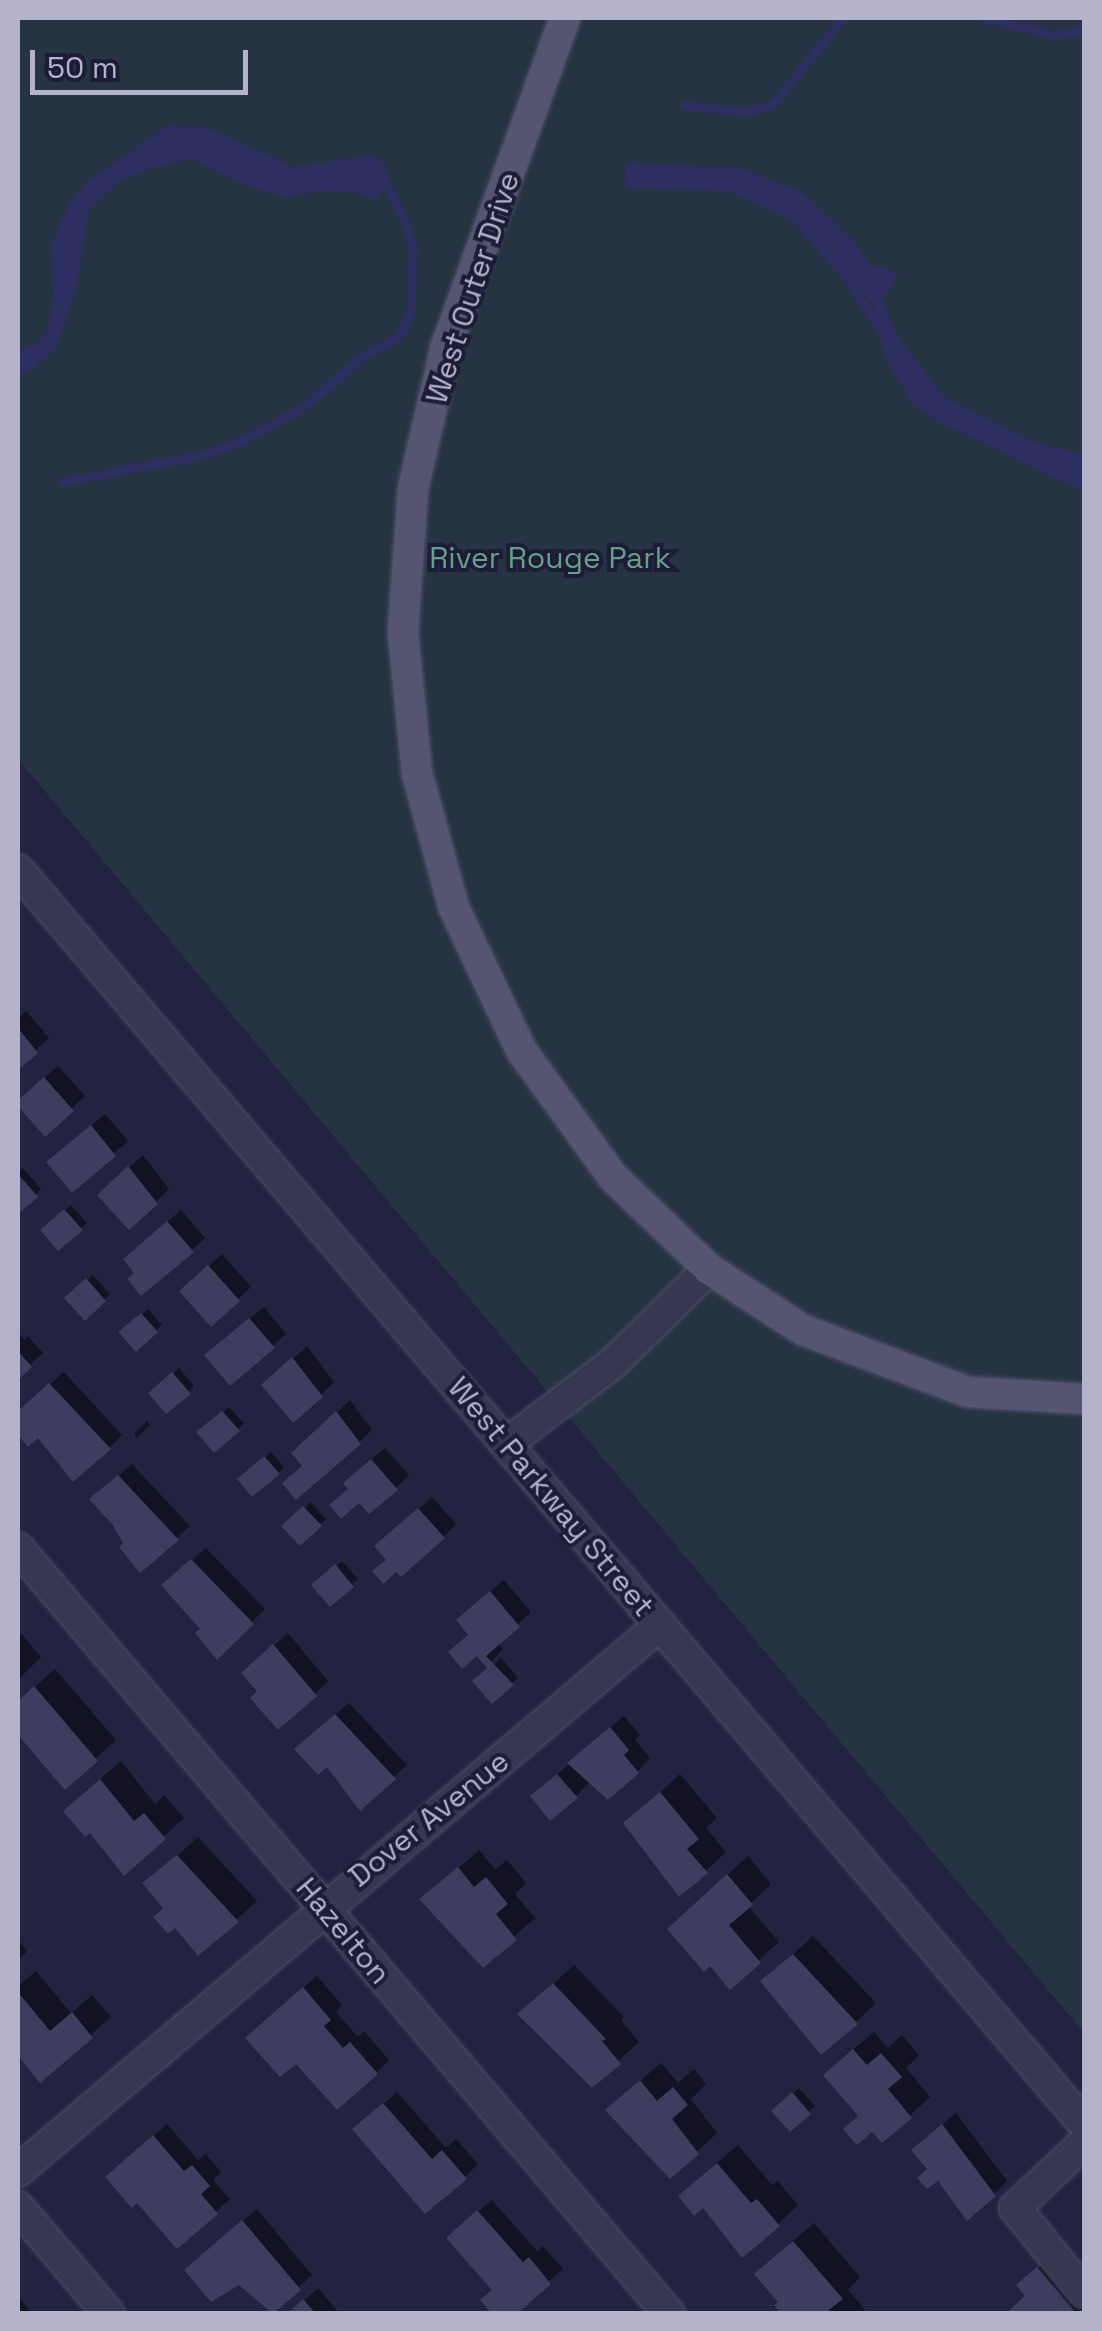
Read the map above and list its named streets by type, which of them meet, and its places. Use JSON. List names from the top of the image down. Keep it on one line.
{"streets":{"main road":["West Outer Drive"],"street":["West Parkway Street","Dover Avenue","Hazelton"]},"crossings":[["West Parkway Street","Dover Avenue"],["Dover Avenue","Hazelton"]],"parks":["River Rouge Park"],"scale_bar":"50 m"}
